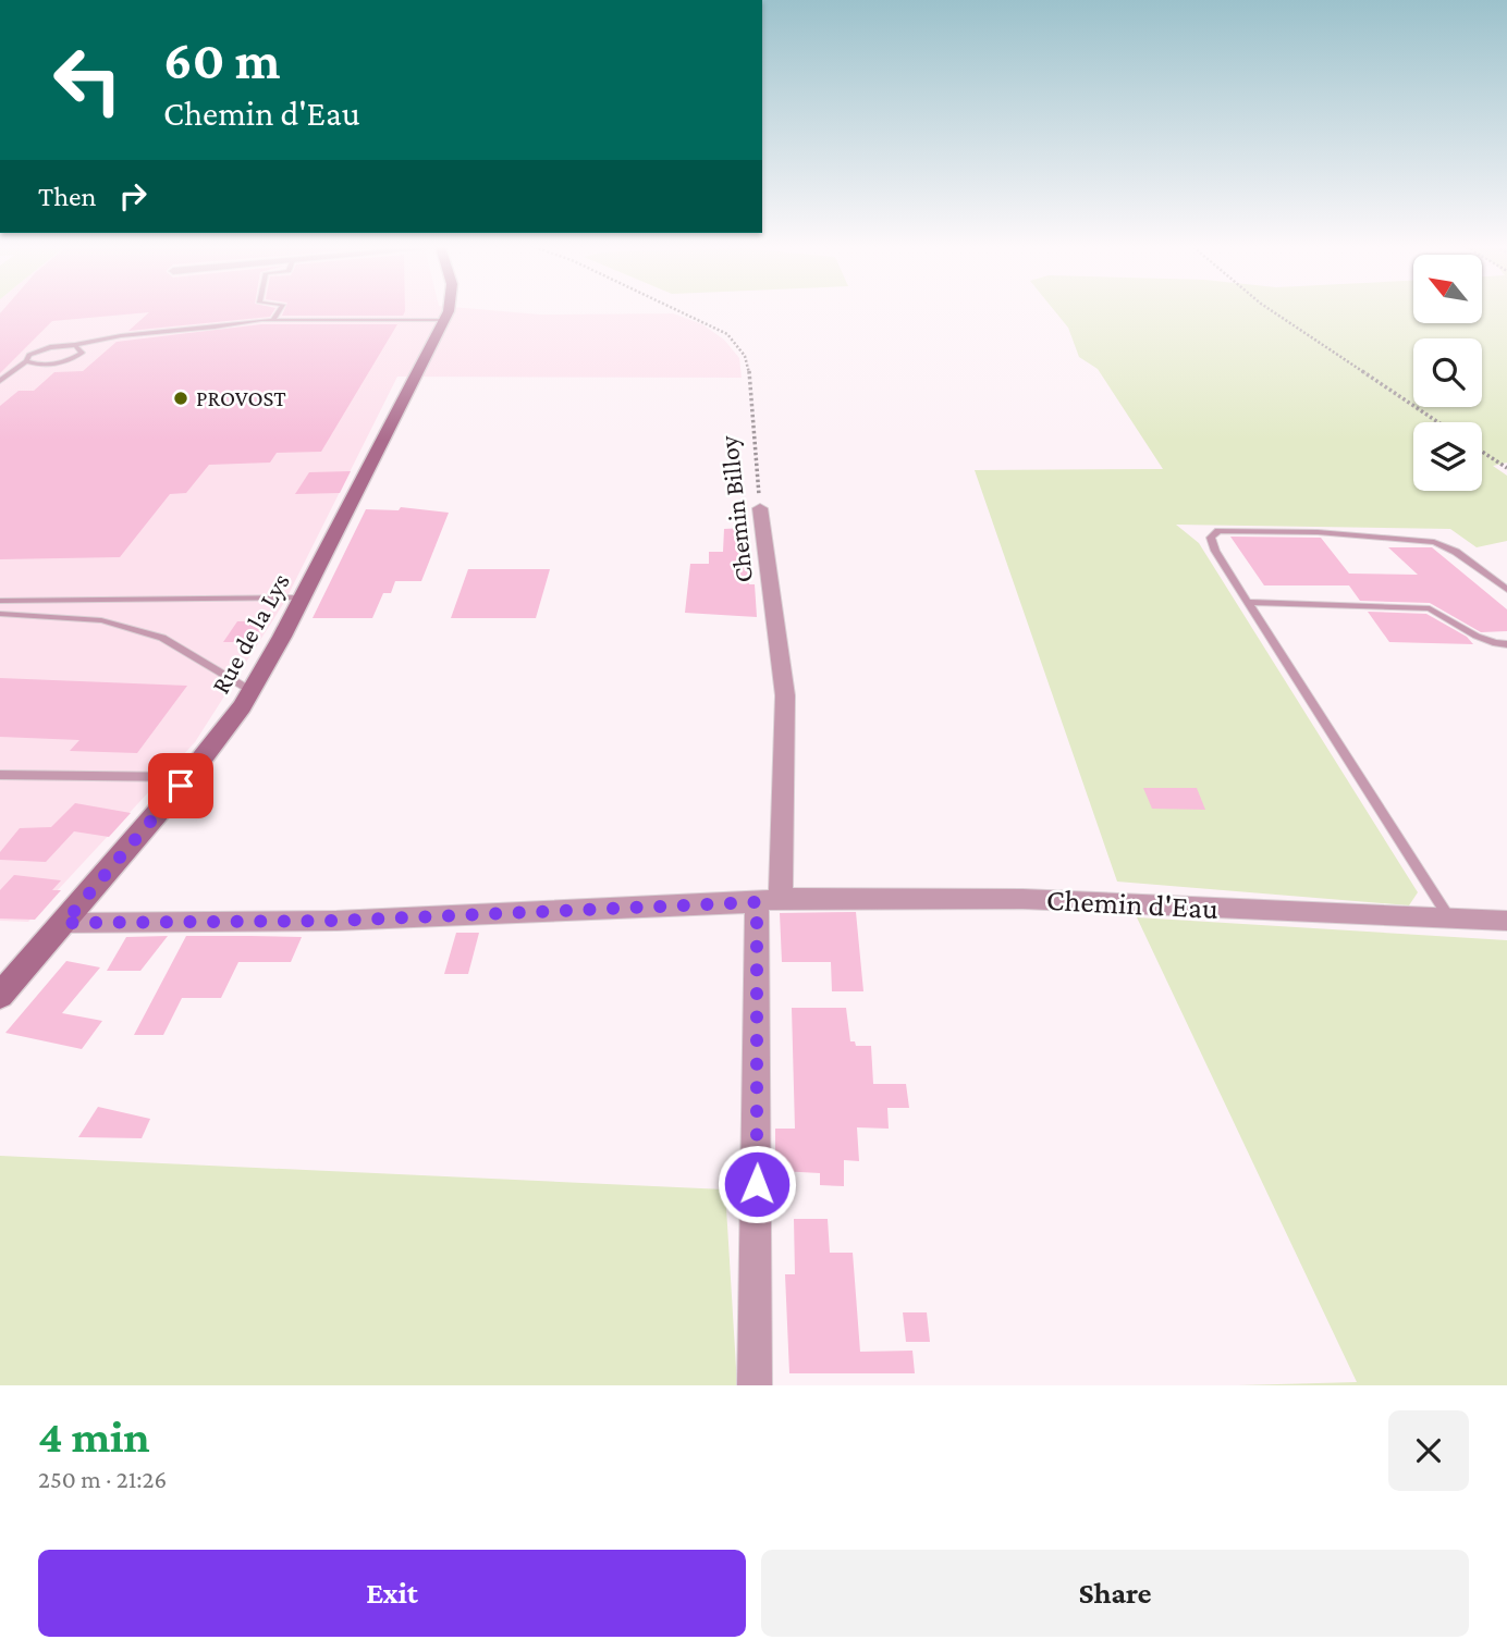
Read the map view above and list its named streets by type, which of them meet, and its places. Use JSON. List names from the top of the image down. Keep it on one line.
{"streets":{"main road":["Rue de la Lys"],"street":["Chemin Billoy","Chemin d'Eau"]},"crossings":[["Chemin Billoy","Chemin d'Eau"],["Rue de la Lys","Chemin d'Eau"]],"places":["PROVOST"],"north":"top left","page":{"turn":["60 m","Chemin d'Eau"],"then":"Then","heading":["4 min","250 m · 21:26"],"buttons":["Exit","Share"]}}
